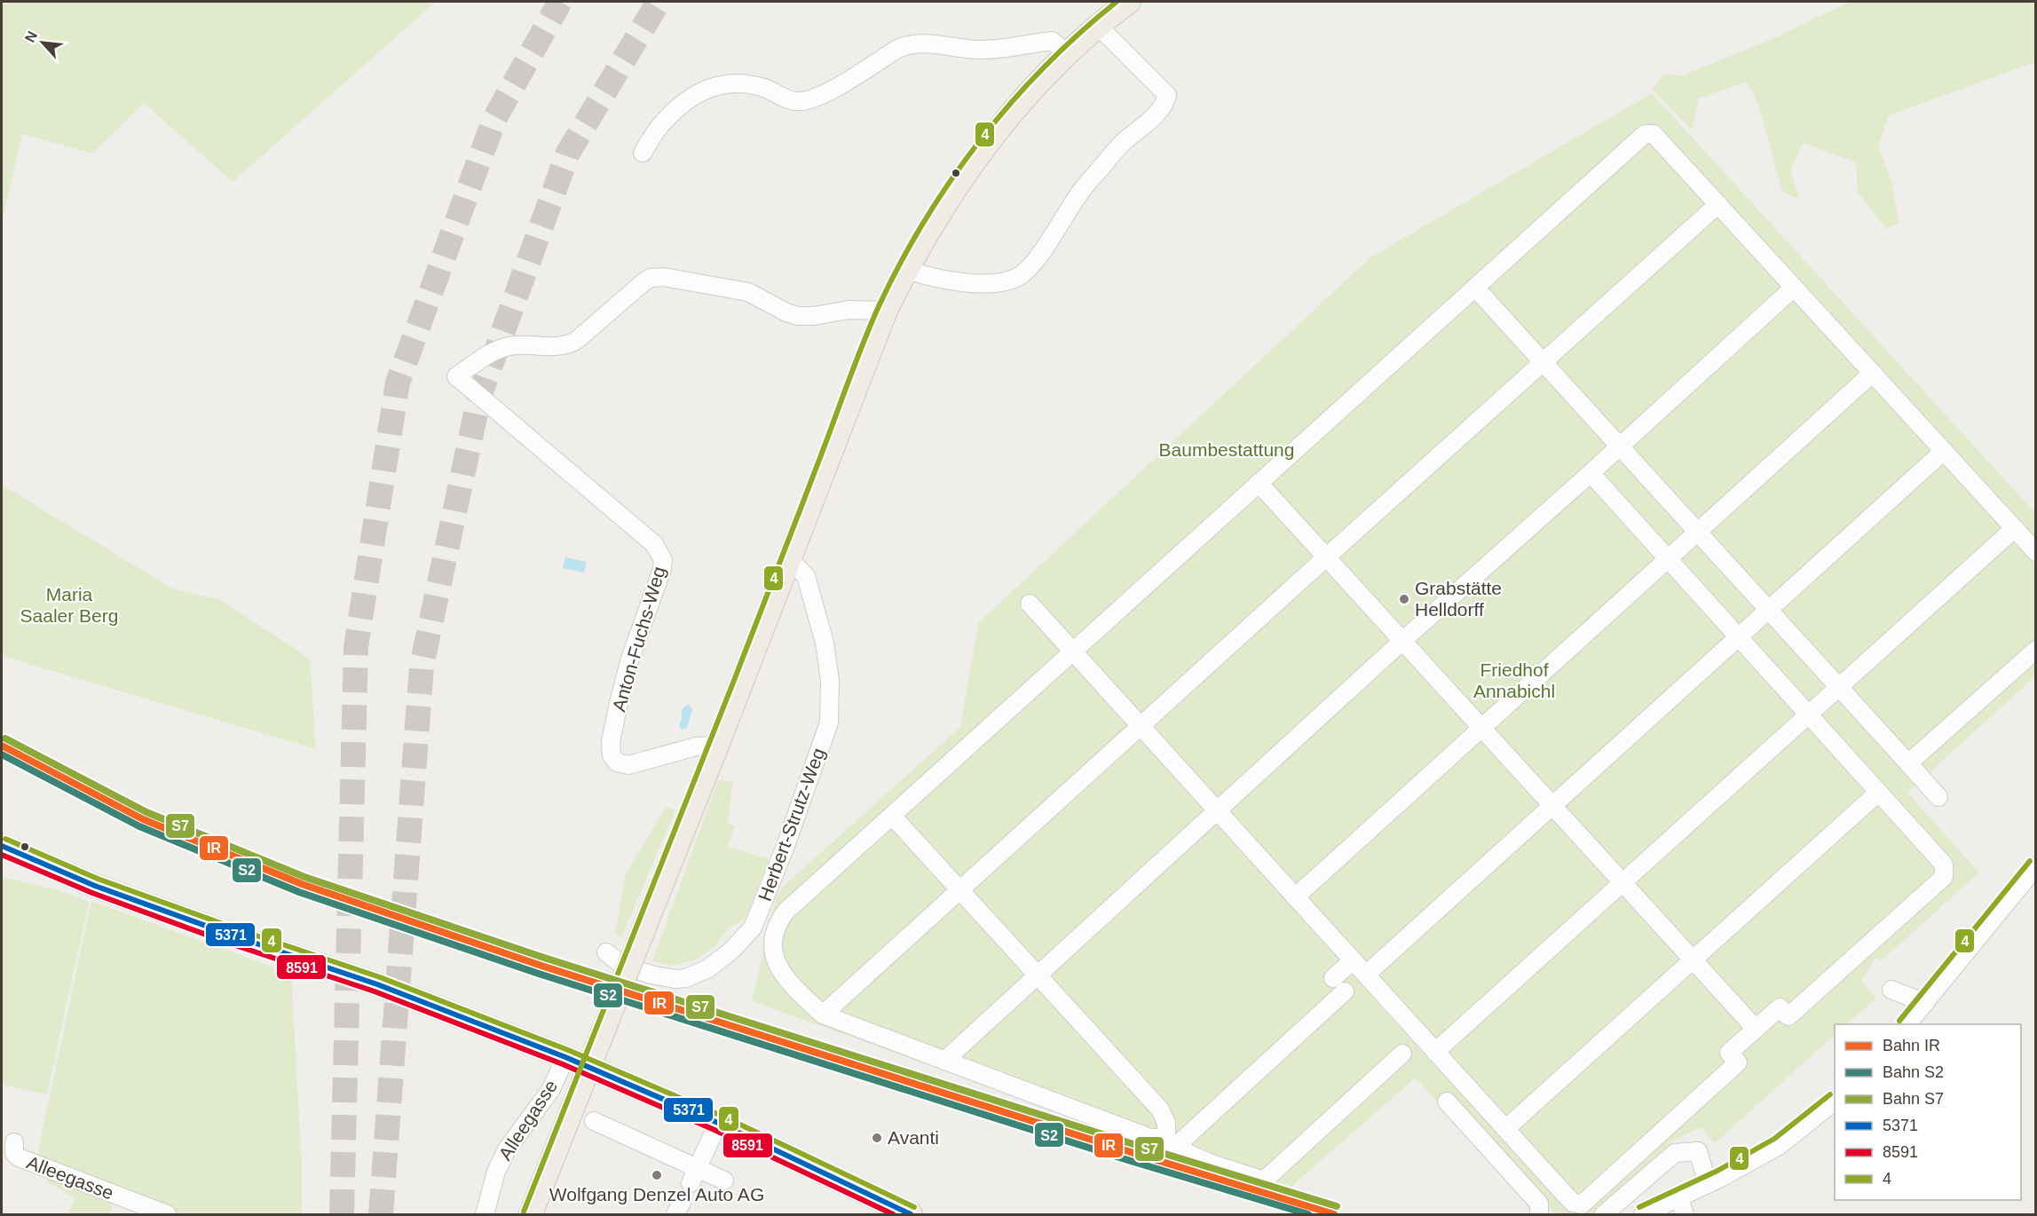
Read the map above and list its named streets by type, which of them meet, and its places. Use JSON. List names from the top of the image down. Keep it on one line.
{"streets":{"street":["Anton-Fuchs-Weg","Herbert-Strutz-Weg","Alleegasse"]},"parks":["Baumbestattung","Maria Saaler Berg","Friedhof Annabichl"],"places":["Grabstätte Helldorff","Avanti","Wolfgang Denzel Auto AG"],"lines":["transit line 4","rail line S7","rail line IR","rail line S2","transit line 5371","transit line 8591"],"legend":["Bahn IR","Bahn S2","Bahn S7","5371","8591","4"],"north":"top left"}
